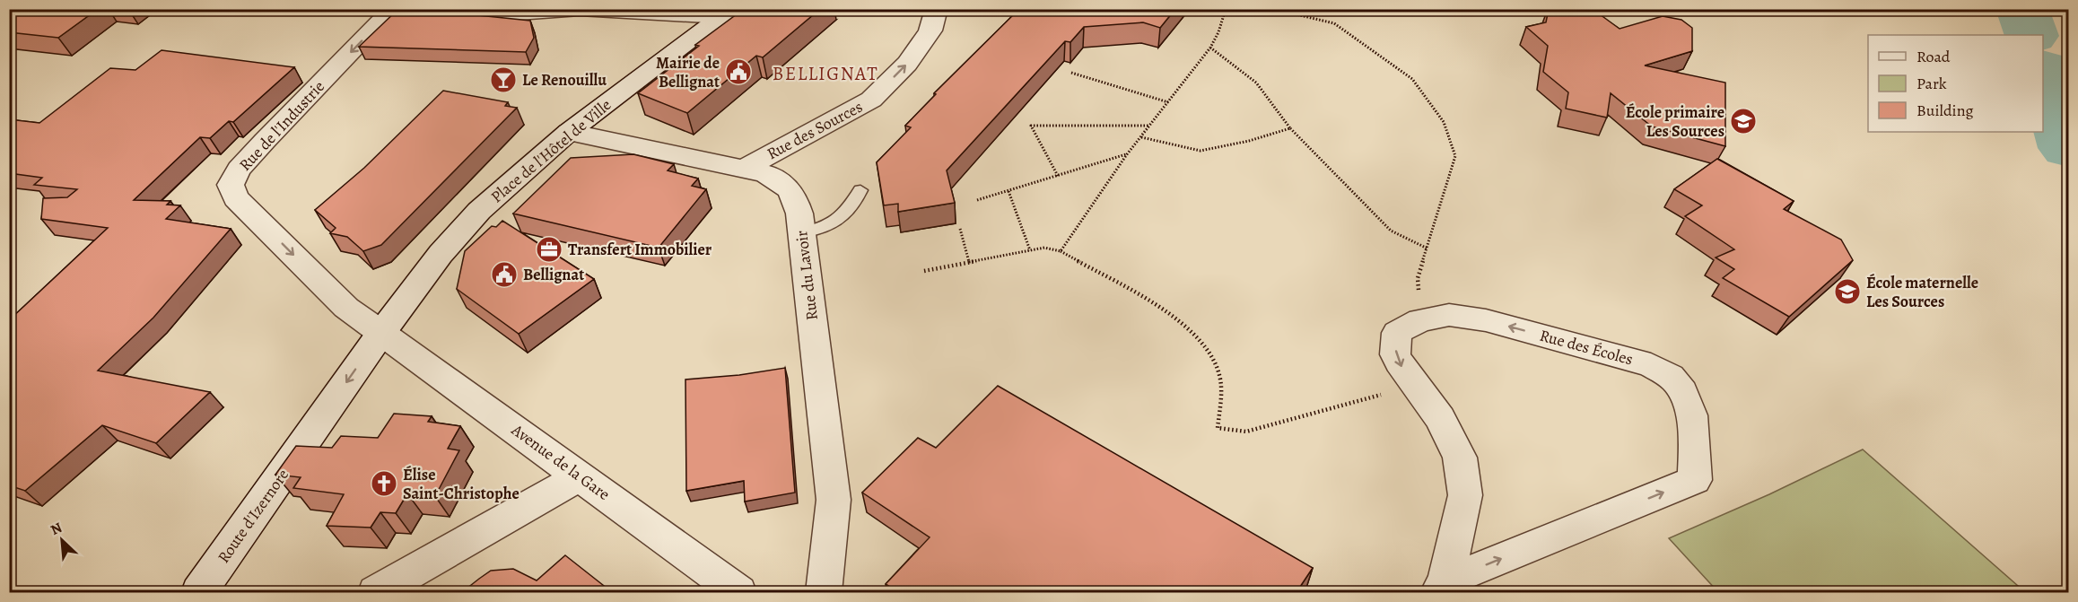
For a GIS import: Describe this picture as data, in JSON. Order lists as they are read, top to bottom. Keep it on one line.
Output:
{"streets":{"street":["Rue de l'Industrie","Rue des Sources","Place de l'Hôtel de Ville","Rue du Lavoir","Rue des Écoles","Avenue de la Gare","Route d'Izernore"]},"crossings":[["Rue de l'Industrie","Place de l'Hôtel de Ville"],["Rue de l'Industrie","Avenue de la Gare"],["Rue de l'Industrie","Route d'Izernore"],["Rue des Sources","Rue du Lavoir"],["Place de l'Hôtel de Ville","Rue du Lavoir"],["Place de l'Hôtel de Ville","Avenue de la Gare"],["Place de l'Hôtel de Ville","Route d'Izernore"],["Avenue de la Gare","Route d'Izernore"]],"one_way":["Rue des Sources"],"districts":["BELLIGNAT"],"places":{"public building":["Mairie de Bellignat","Bellignat"],"bar":["Le Renouillu"],"school or university":["École primaire Les Sources","École maternelle Les Sources"],"office":["Transfert Immobilier"],"church":["Élise Saint-Christophe"]},"legend":["Road","Park","Building"],"north":"top left"}
